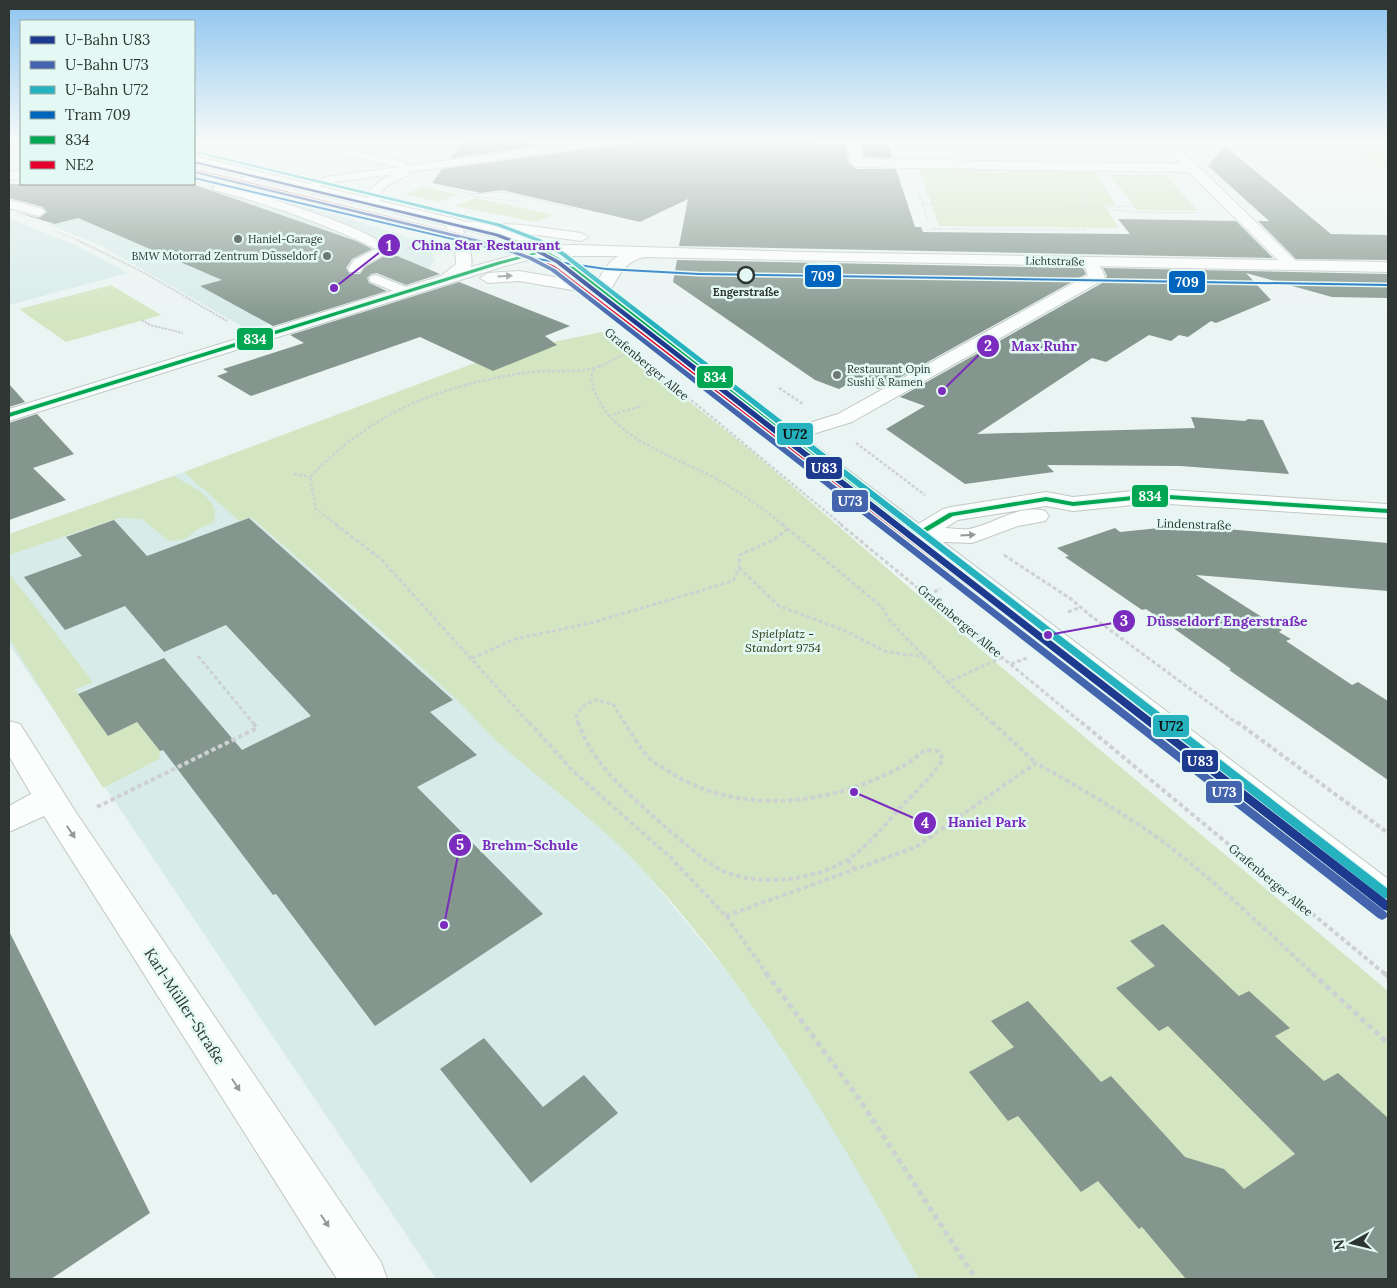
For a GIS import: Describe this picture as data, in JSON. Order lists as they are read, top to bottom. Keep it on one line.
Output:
{"streets":{"street":["Lichtstraße","Lindenstraße","Karl-Müller-Straße"],"path":["Grafenberger Allee"]},"one_way":["Karl-Müller-Straße"],"parks":["Spielplatz - Standort 9754"],"places":["Haniel-Garage","BMW Motorrad Zentrum Düsseldorf","Engerstraße","China Star Restaurant","Restaurant Opin Sushi & Ramen","Max Ruhr","Düsseldorf Engerstraße","Haniel Park","Brehm-Schule"],"lines":["metro line U83","metro line U73","metro line U72","tram line 709","transit line NE2","transit line 834"],"legend":["U-Bahn U83","U-Bahn U73","U-Bahn U72","Tram 709","834","NE2"],"north":"left"}
